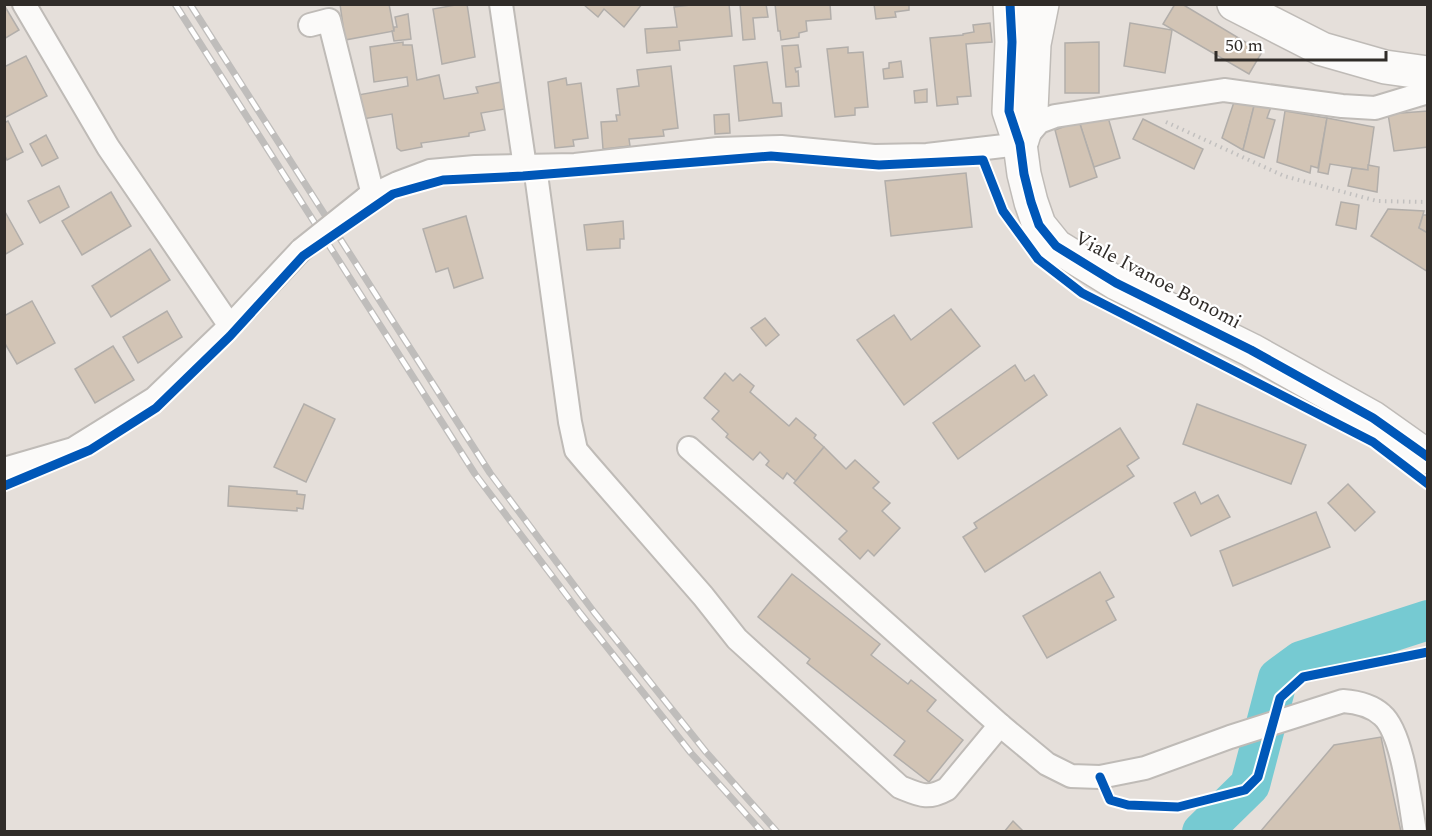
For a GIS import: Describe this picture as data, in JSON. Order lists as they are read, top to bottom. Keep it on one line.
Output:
{"streets":{"main road":["Viale Ivanoe Bonomi"]},"scale_bar":"50 m"}
